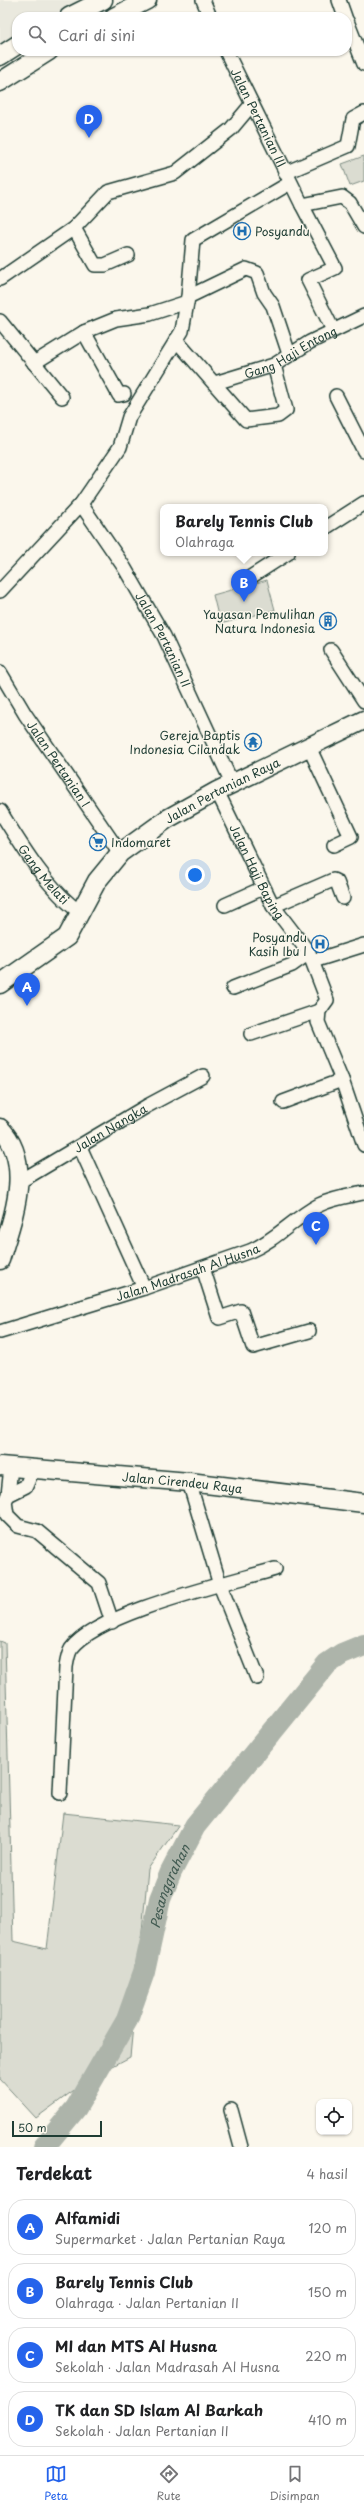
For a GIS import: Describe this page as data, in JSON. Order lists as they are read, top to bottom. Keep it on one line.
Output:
{"streets":{"main road":["Jalan Pertanian Raya","Jalan Cirendeu Raya"],"street":["Jalan Pertanian III","Gang Haji Entong","Jalan Pertanian II","Jalan Pertanian I","Jalan Haji Baping","Gang Melati","Jalan Nangka","Jalan Madrasah Al Husna"]},"crossings":[["Jalan Pertanian III","Gang Haji Entong"],["Jalan Pertanian II","Jalan Pertanian Raya"],["Jalan Pertanian II","Jalan Haji Baping"],["Jalan Pertanian I","Jalan Pertanian Raya"],["Jalan Pertanian Raya","Jalan Haji Baping"],["Jalan Pertanian Raya","Gang Melati"]],"water":["Pesanggrahan"],"places":{"hospital":["Posyandu","Posyandu Kasih Ibu I"],"building":["Yayasan Pemulihan Natura Indonesia"],"temple":["Gereja Baptis Indonesia Cilandak"],"supermarket":["Indomaret"]},"scale_bar":"50 m","page":{"search":"Cari di sini","pins":["D","B","A","C"],"popup":["Barely Tennis Club","Olahraga"],"scale":"50 m","heading":["Terdekat","4 hasil"],"list":[{"mark":"A","name":"Alfamidi","note":"Supermarket · Jalan Pertanian Raya","value":"120 m"},{"mark":"B","name":"Barely Tennis Club","note":"Olahraga · Jalan Pertanian II","value":"150 m"},{"mark":"C","name":"MI dan MTS Al Husna","note":"Sekolah · Jalan Madrasah Al Husna","value":"220 m"},{"mark":"D","name":"TK dan SD Islam Al Barkah","note":"Sekolah · Jalan Pertanian II","value":"410 m"}],"nav":["Peta","Rute","Disimpan"]}}
